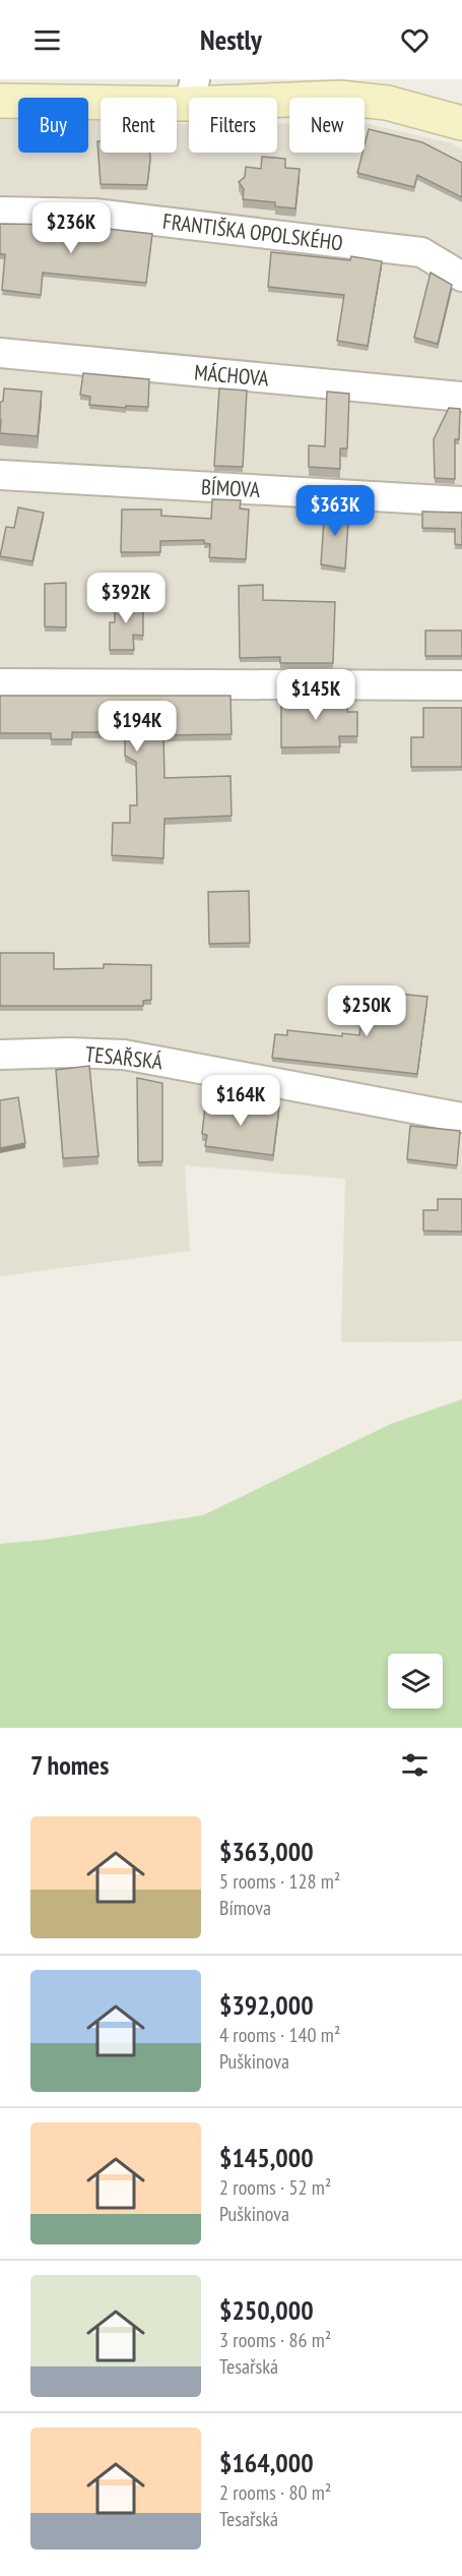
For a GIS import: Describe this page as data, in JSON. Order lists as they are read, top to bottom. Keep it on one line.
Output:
{"streets":{"street":["FRANTIŠKA OPOLSKÉHO","MÁCHOVA","BÍMOVA","TESAŘSKÁ"]},"page":{"header":"Nestly","chip":["Buy","Rent","Filters","New"],"price":["$236K","$363K","$392K","$145K","$194K","$250K","$164K"],"heading":"7 homes","list":[{"name":"$363,000","note":"5 rooms · 128 m² · Bímova"},{"name":"$392,000","note":"4 rooms · 140 m² · Puškinova"},{"name":"$145,000","note":"2 rooms · 52 m² · Puškinova"},{"name":"$250,000","note":"3 rooms · 86 m² · Tesařská"},{"name":"$164,000","note":"2 rooms · 80 m² · Tesařská"}]}}
